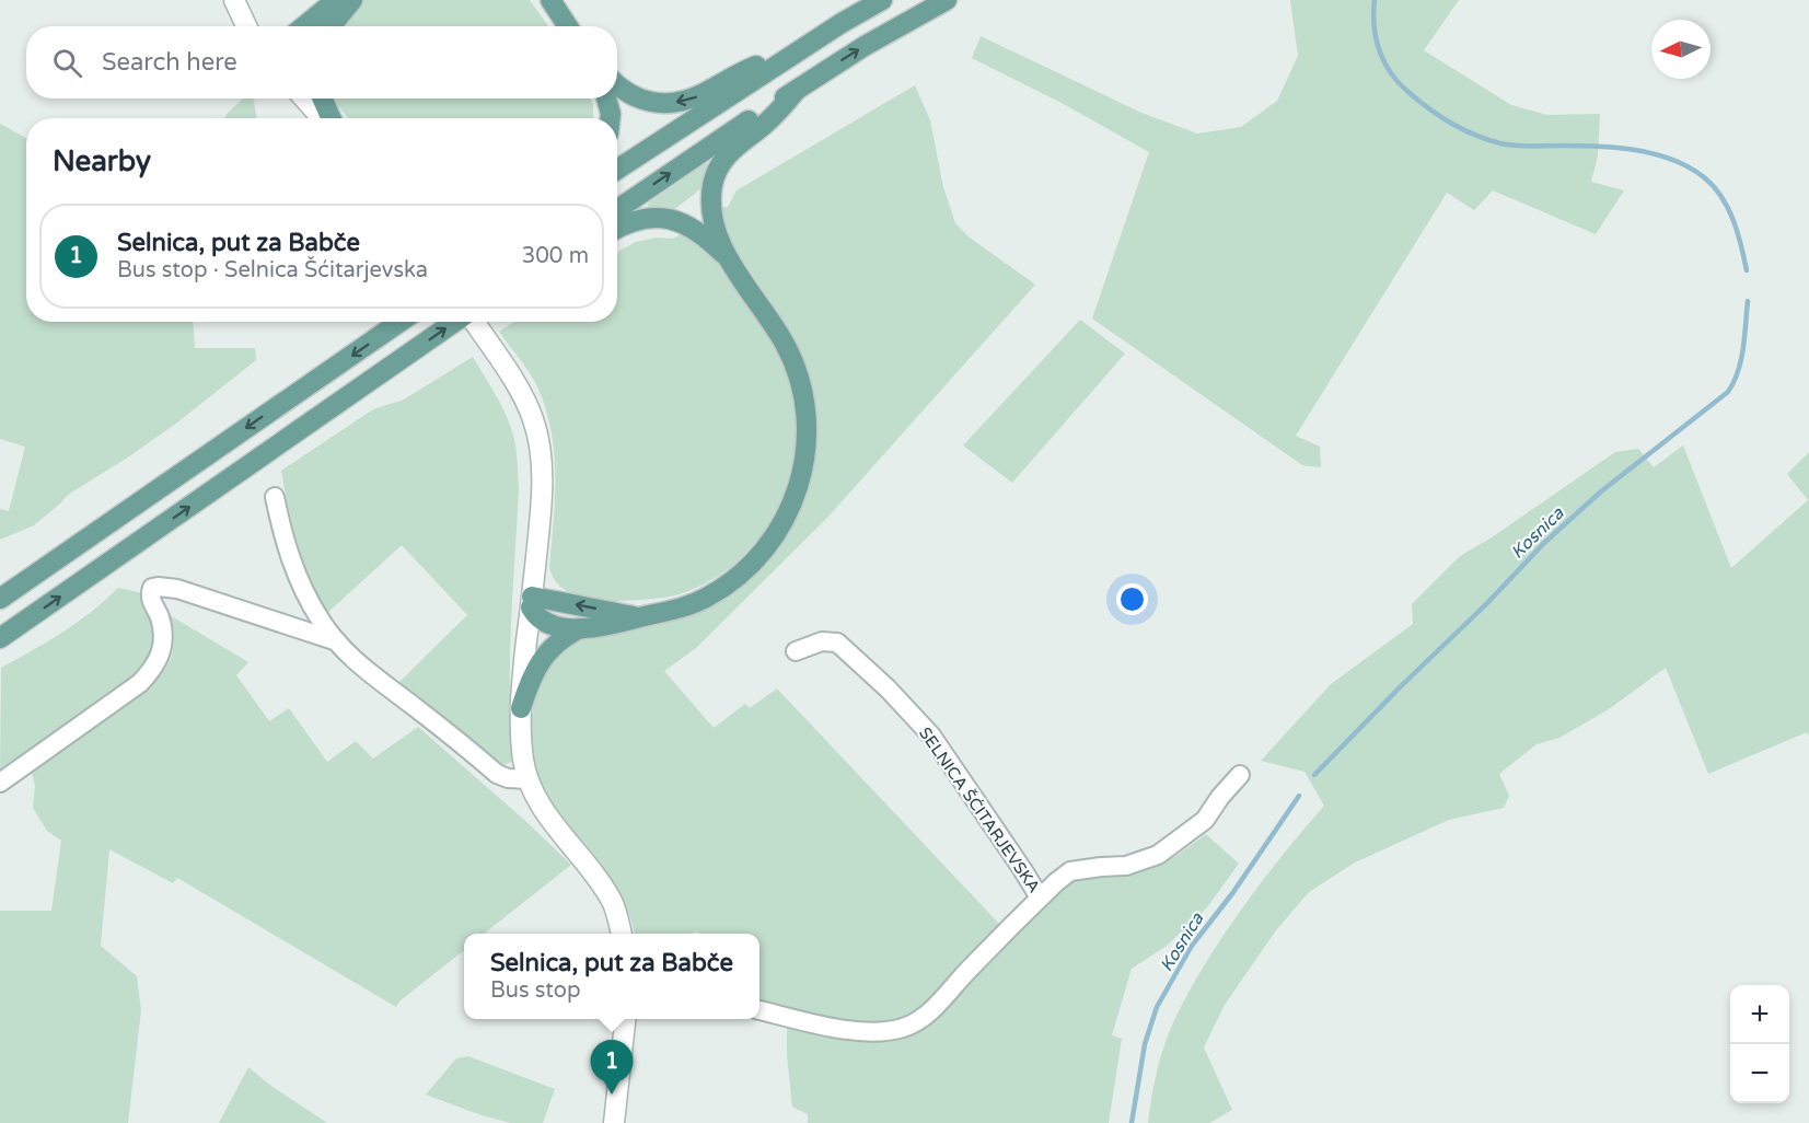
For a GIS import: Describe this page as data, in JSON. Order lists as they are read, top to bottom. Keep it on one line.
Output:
{"streets":{"street":["SELNICA ŠĆITARJEVSKA"]},"water":["Kosnica"],"north":"left","page":{"search":"Search here","heading":"Nearby","list":[{"mark":"1","name":"Selnica, put za Babče","note":"Bus stop · Selnica Šćitarjevska","value":"300 m"}],"popup":["Selnica, put za Babče","Bus stop"],"map_buttons":["+","−"],"pins":"1"}}
